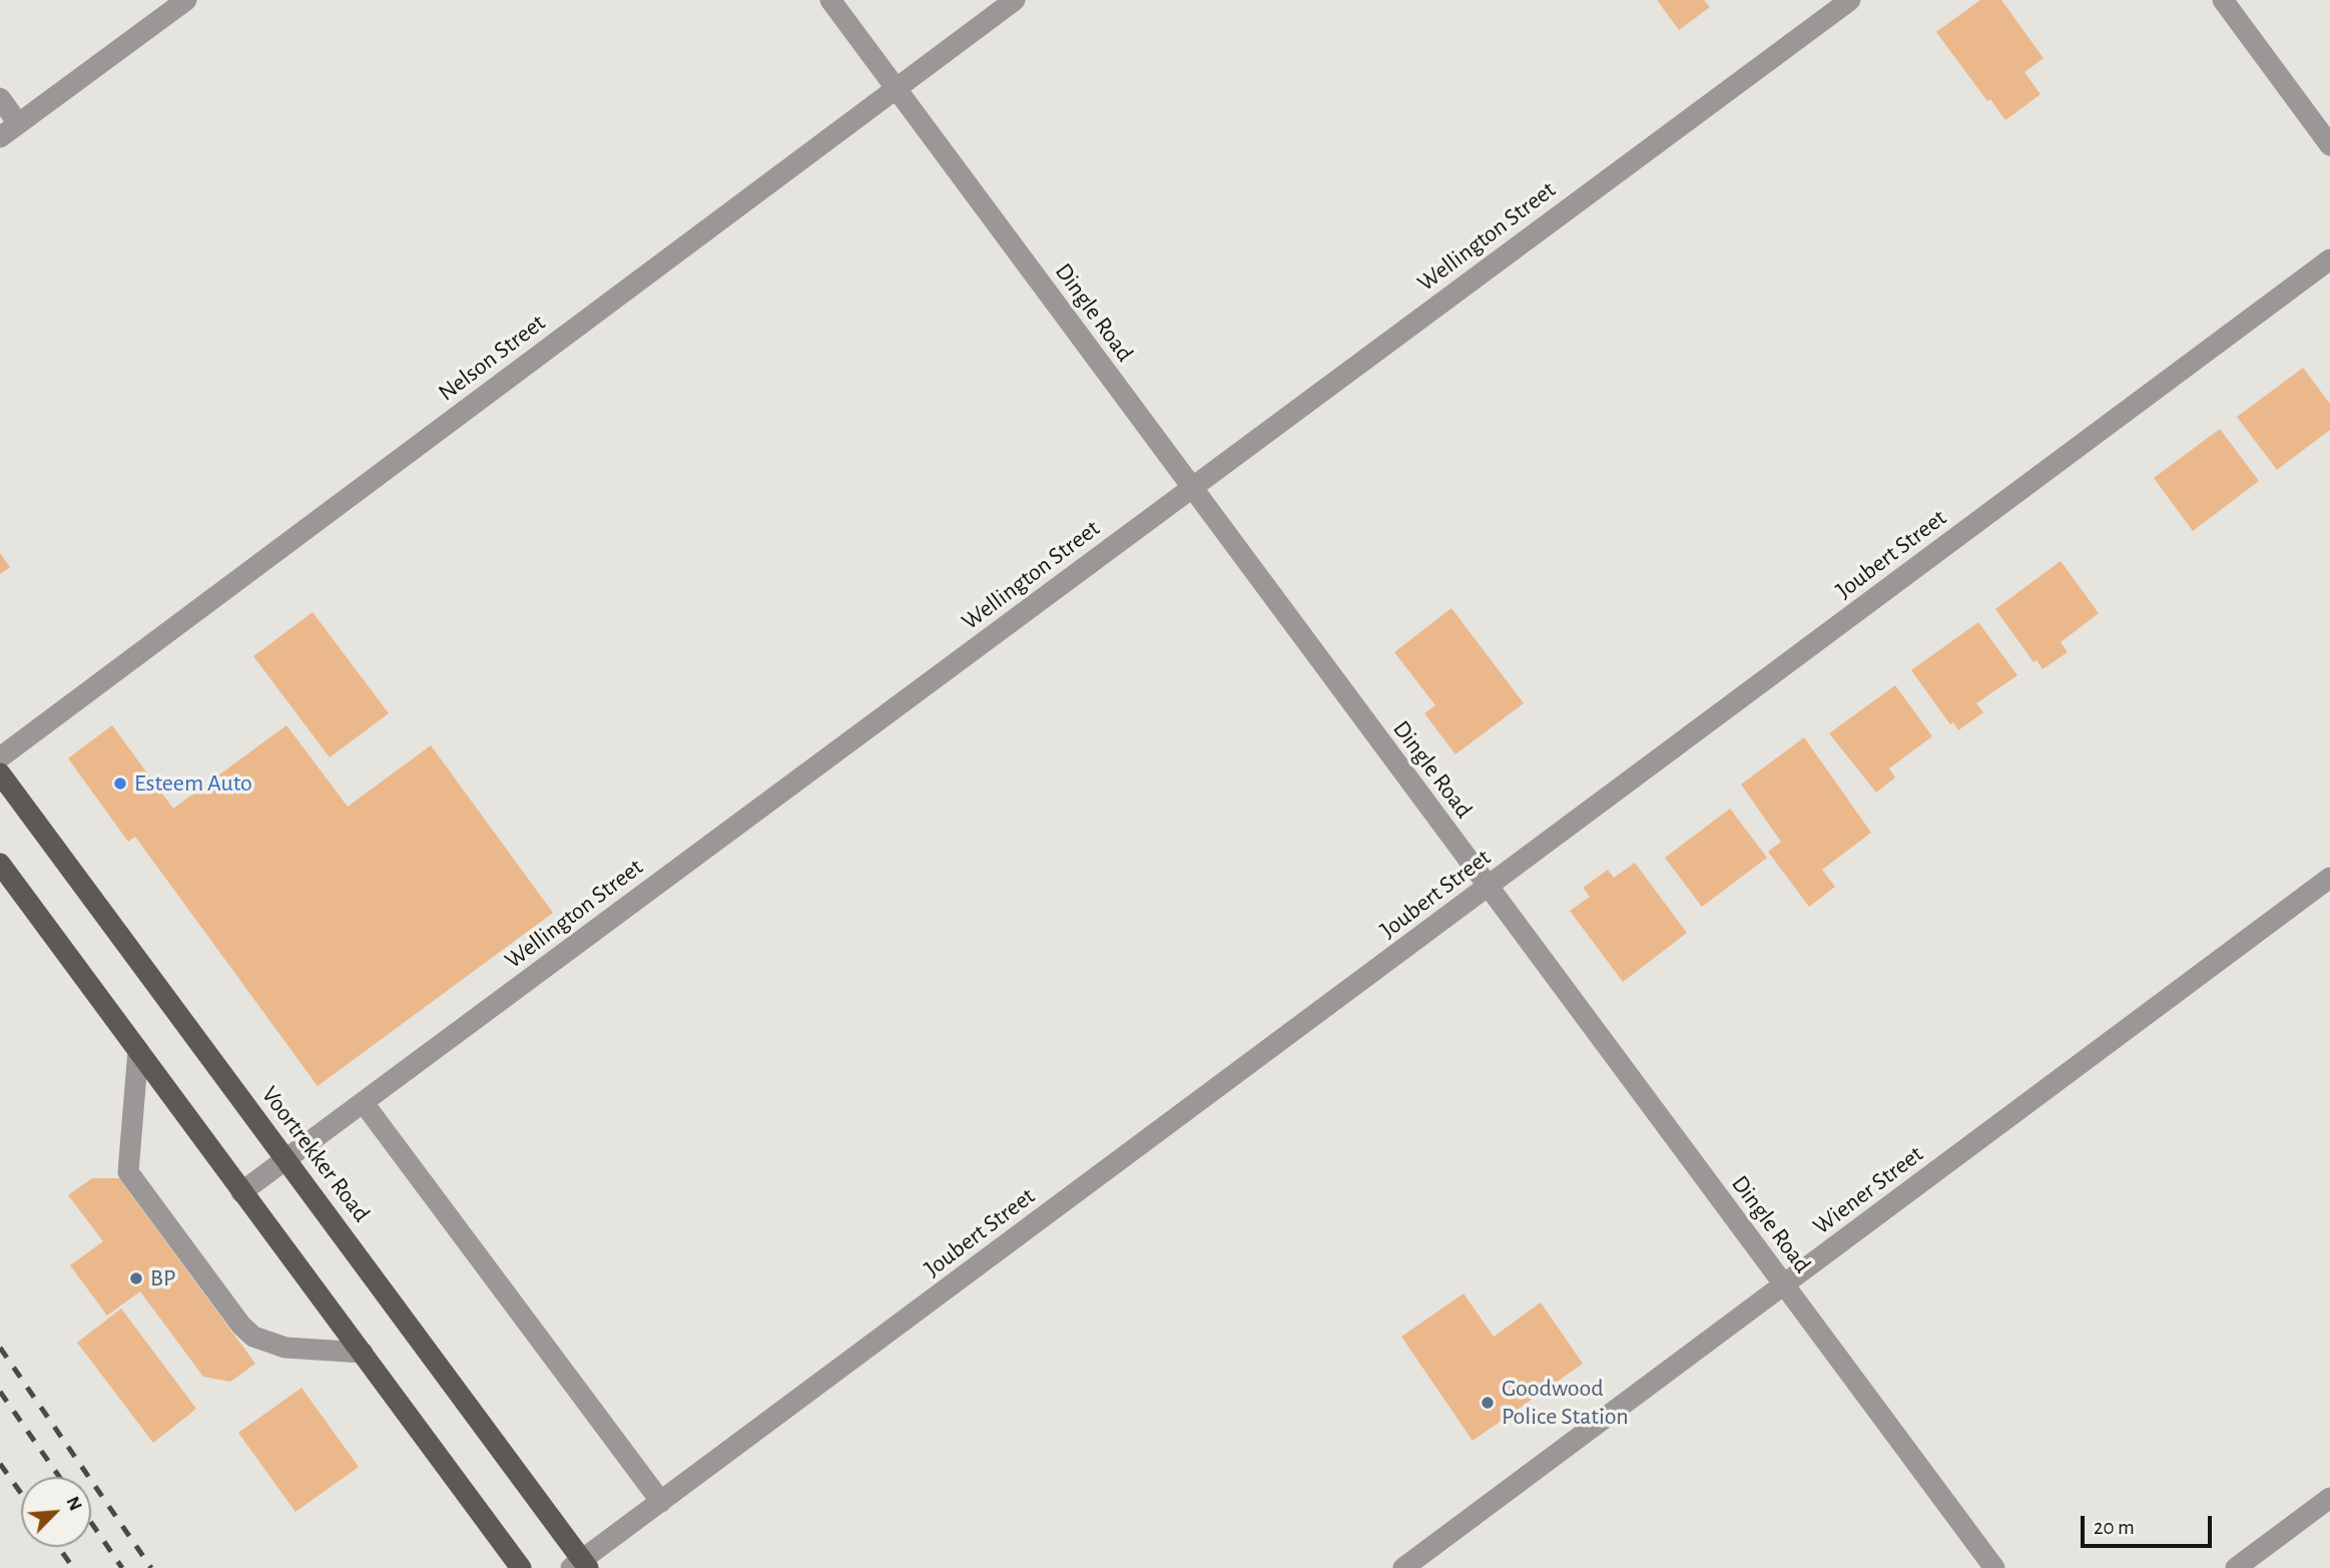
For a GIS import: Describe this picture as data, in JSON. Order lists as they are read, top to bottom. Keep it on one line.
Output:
{"streets":{"main road":["Voortrekker Road"],"street":["Wellington Street","Dingle Road","Nelson Street","Joubert Street","Wiener Street"]},"crossings":[["Wellington Street","Dingle Road"],["Wellington Street","Voortrekker Road"],["Dingle Road","Nelson Street"],["Dingle Road","Joubert Street"],["Dingle Road","Wiener Street"],["Joubert Street","Voortrekker Road"]],"places":["Esteem Auto","BP","Goodwood Police Station"],"scale_bar":"20 m","north":"top right"}
